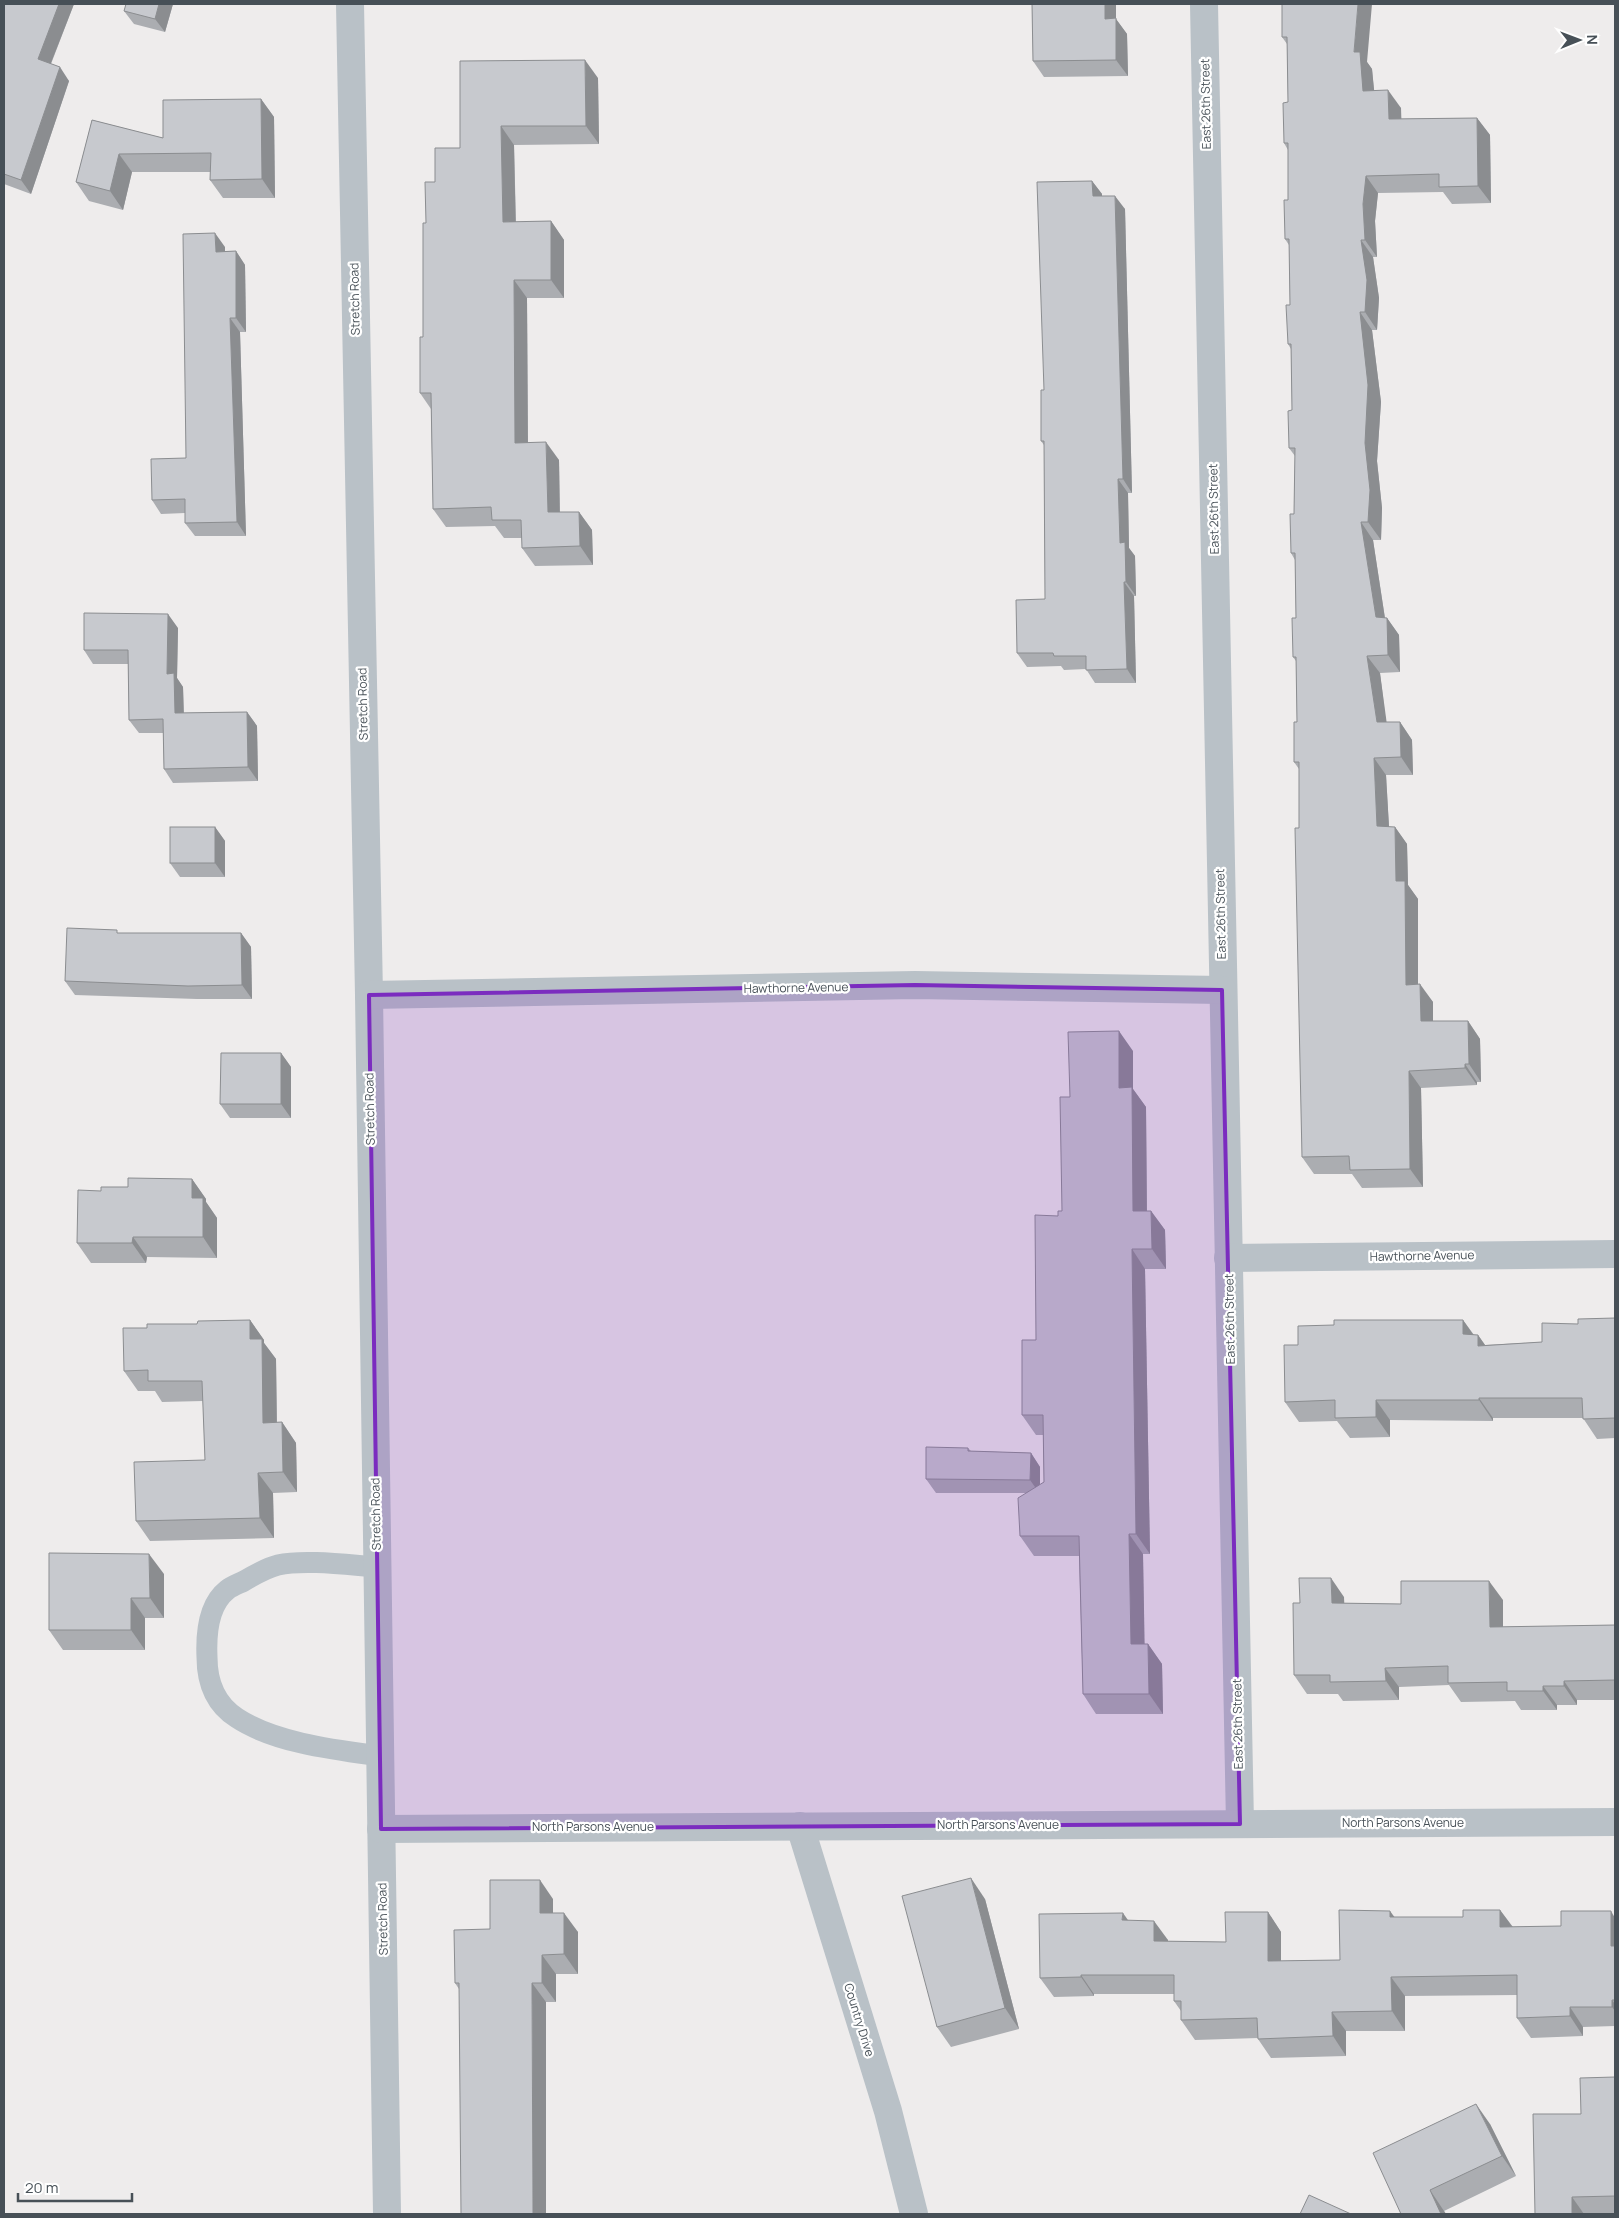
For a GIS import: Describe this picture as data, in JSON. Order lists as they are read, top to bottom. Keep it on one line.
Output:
{"streets":{"street":["East 26th Street","Stretch Road","Hawthorne Avenue","North Parsons Avenue","Country Drive"]},"crossings":[["East 26th Street","Hawthorne Avenue"],["East 26th Street","North Parsons Avenue"],["Stretch Road","Hawthorne Avenue"],["Stretch Road","North Parsons Avenue"],["North Parsons Avenue","Country Drive"]],"scale_bar":"20 m","north":"right"}
